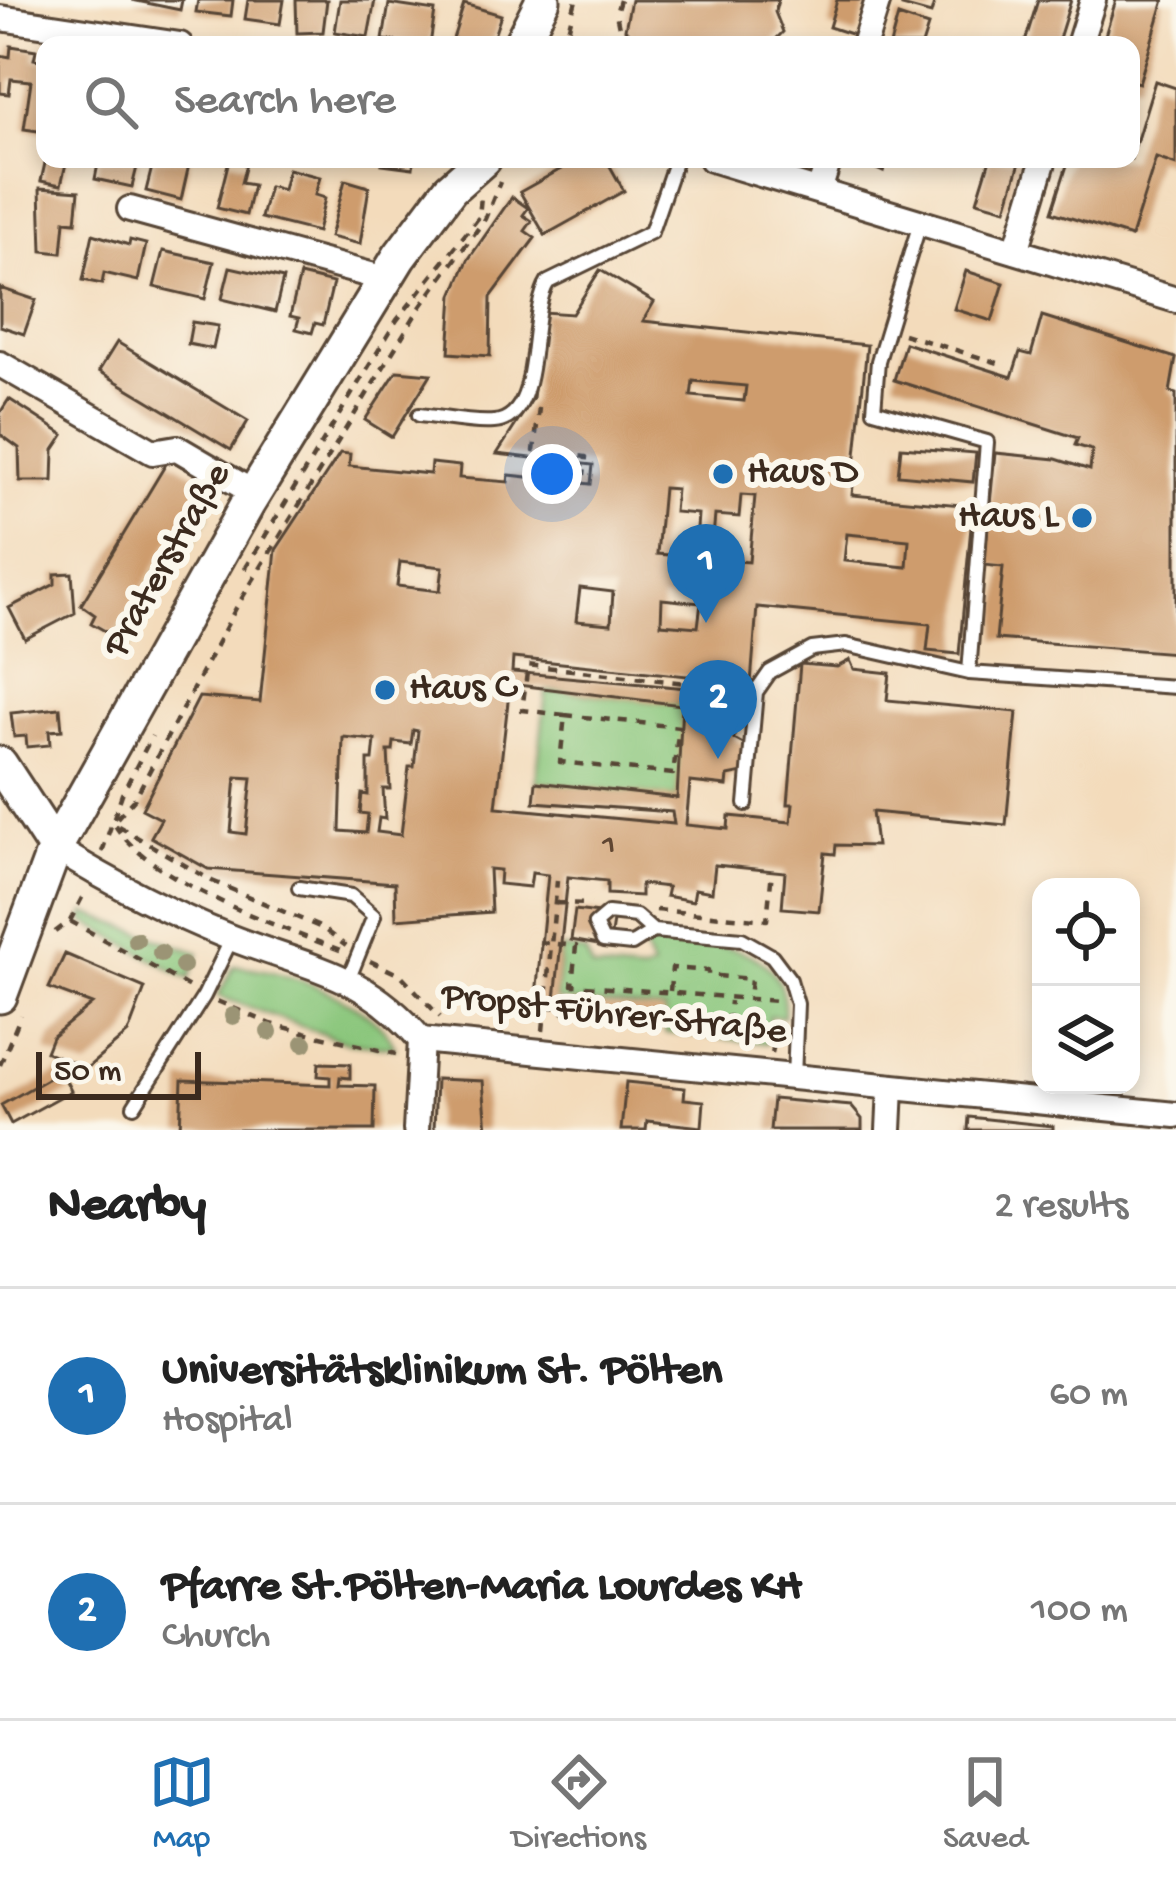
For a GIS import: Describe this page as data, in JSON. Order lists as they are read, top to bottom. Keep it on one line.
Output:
{"streets":{"main road":["Praterstraße","Propst Führer-Straße"]},"crossings":[["Praterstraße","Propst Führer-Straße"]],"places":["Haus D","Haus L","Haus C"],"house_numbers":["1"],"scale_bar":"50 m","page":{"search":"Search here","pins":["1","2"],"scale":"50 m","heading":["Nearby","2 results"],"list":[{"mark":"1","name":"Universitätsklinikum St. Pölten","note":"Hospital","value":"60 m"},{"mark":"2","name":"Pfarre St.Pölten-Maria Lourdes KH","note":"Church","value":"100 m"}],"nav":["Map","Directions","Saved"]}}
